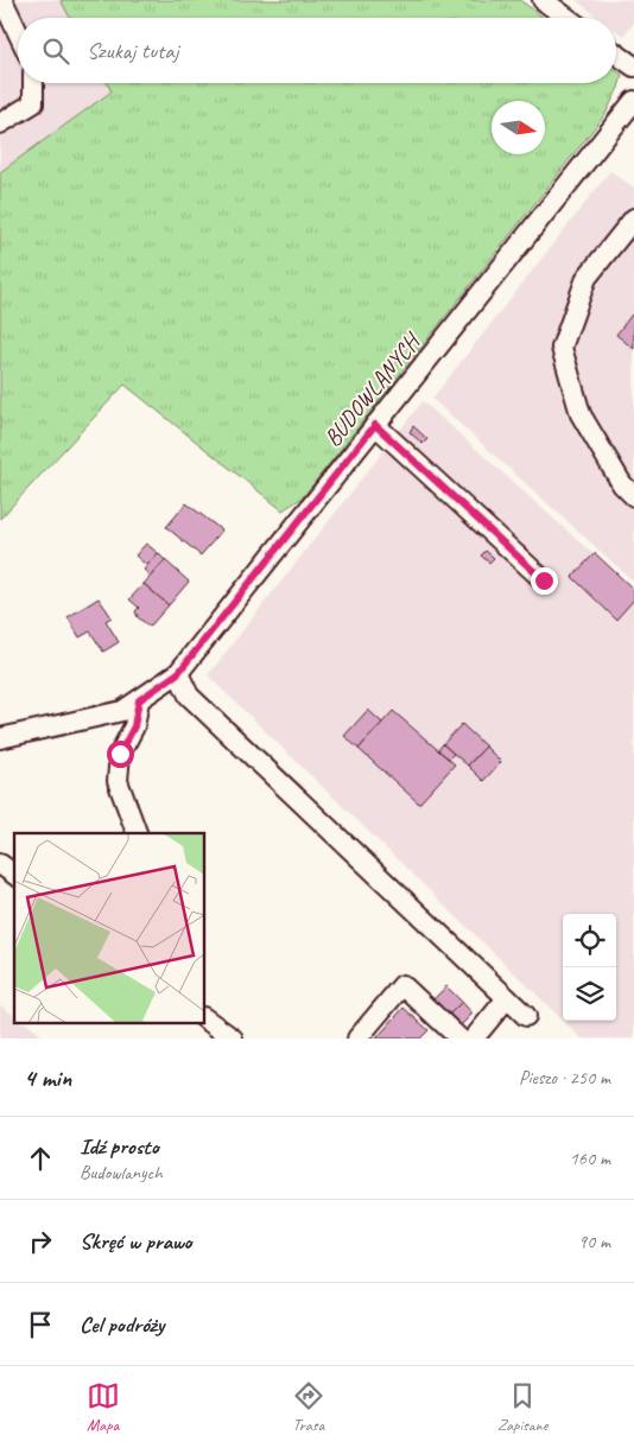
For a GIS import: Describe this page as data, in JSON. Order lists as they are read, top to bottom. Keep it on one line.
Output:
{"streets":{"street":["BUDOWLANYCH"]},"north":"right","page":{"search":"Szukaj tutaj","heading":["4 min","Pieszo · 250 m"],"list":[["Idź prosto","Budowlanych","160 m"],["Skręć w prawo","90 m"],"Cel podróży"],"nav":["Mapa","Trasa","Zapisane"]}}
